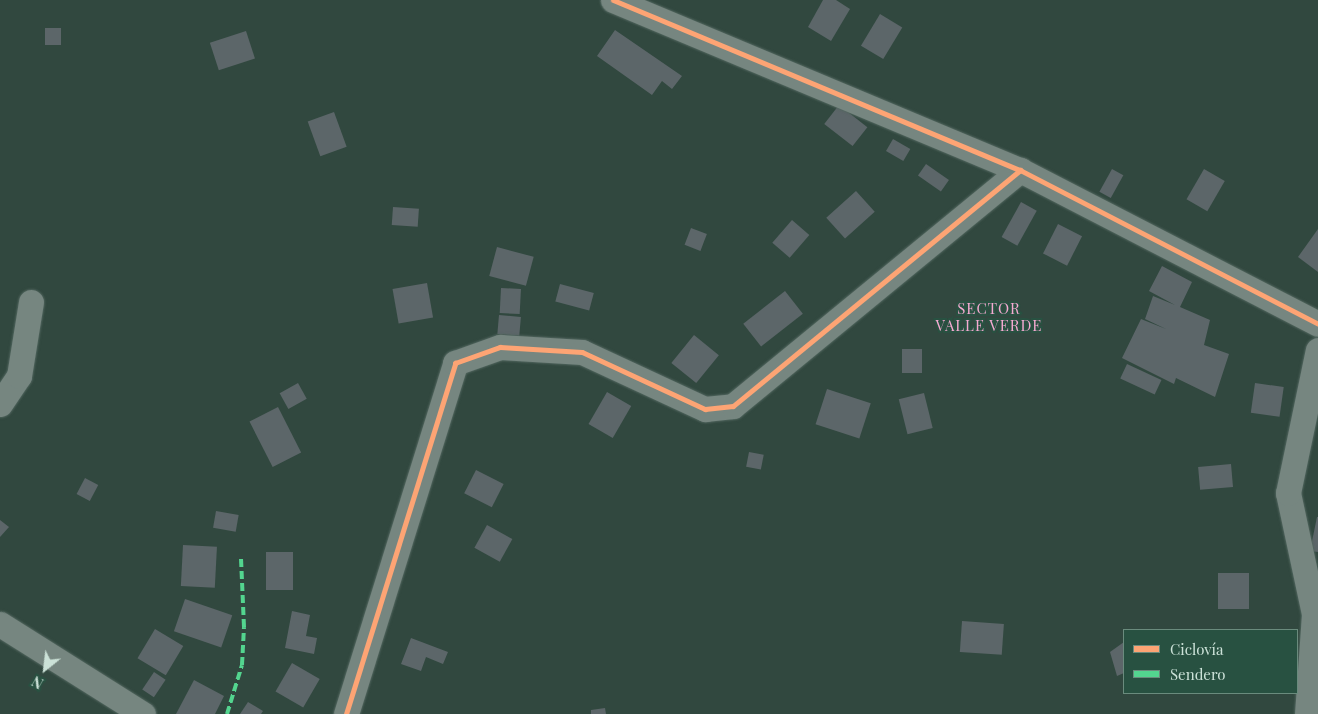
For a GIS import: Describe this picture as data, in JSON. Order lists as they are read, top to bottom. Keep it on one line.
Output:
{"districts":["SECTOR VALLE VERDE"],"legend":["Ciclovía","Sendero"],"north":"bottom left"}
